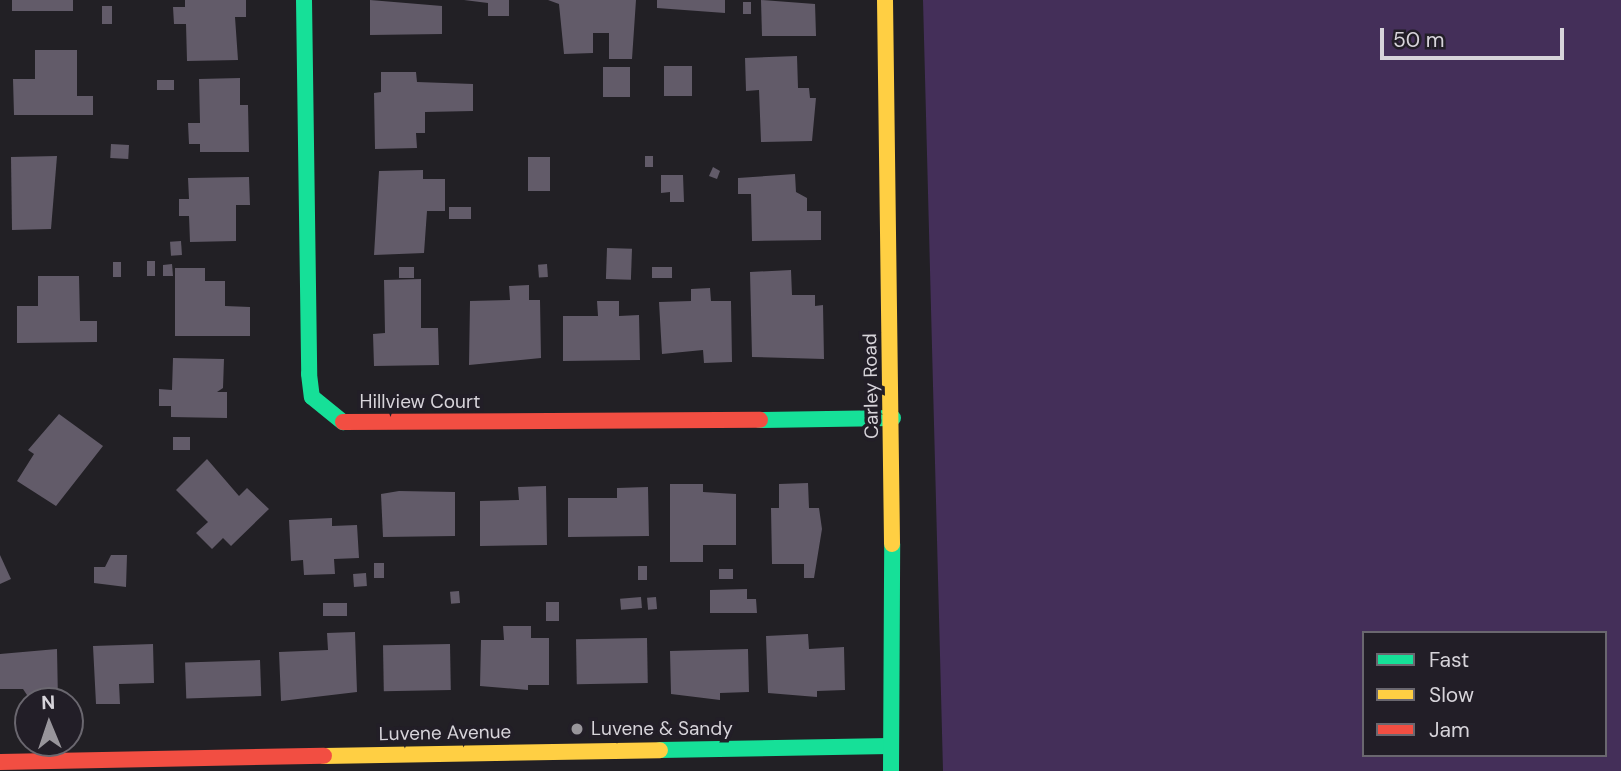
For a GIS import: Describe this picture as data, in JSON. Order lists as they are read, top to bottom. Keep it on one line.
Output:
{"streets":{"street":["Carley Road","Hillview Court","Luvene Avenue"]},"crossings":[["Carley Road","Hillview Court"],["Carley Road","Luvene Avenue"]],"places":["Luvene & Sandy"],"legend":["Fast","Slow","Jam"],"scale_bar":"50 m","north":"top"}
